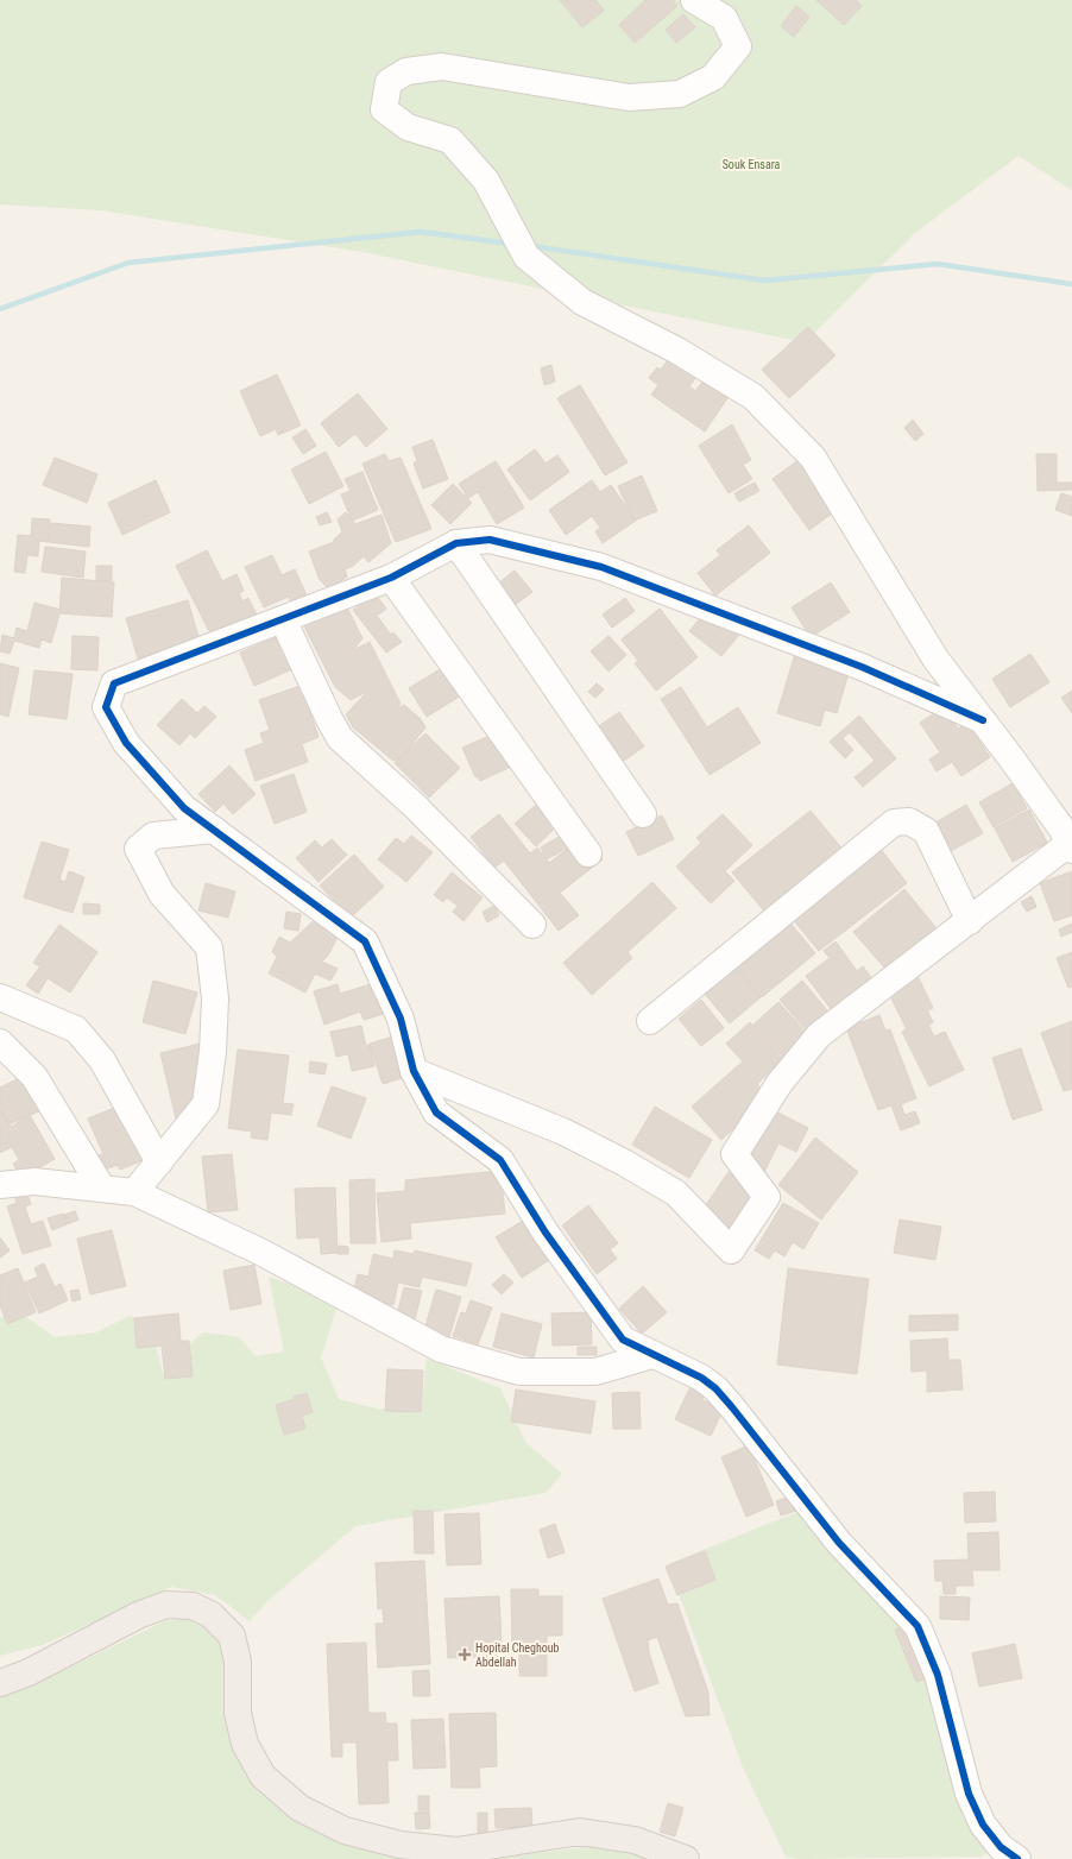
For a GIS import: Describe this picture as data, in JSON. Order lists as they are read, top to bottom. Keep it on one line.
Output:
{"parks":["Souk Ensara"],"places":{"health":["Hopital Cheghoub Abdellah"]}}
